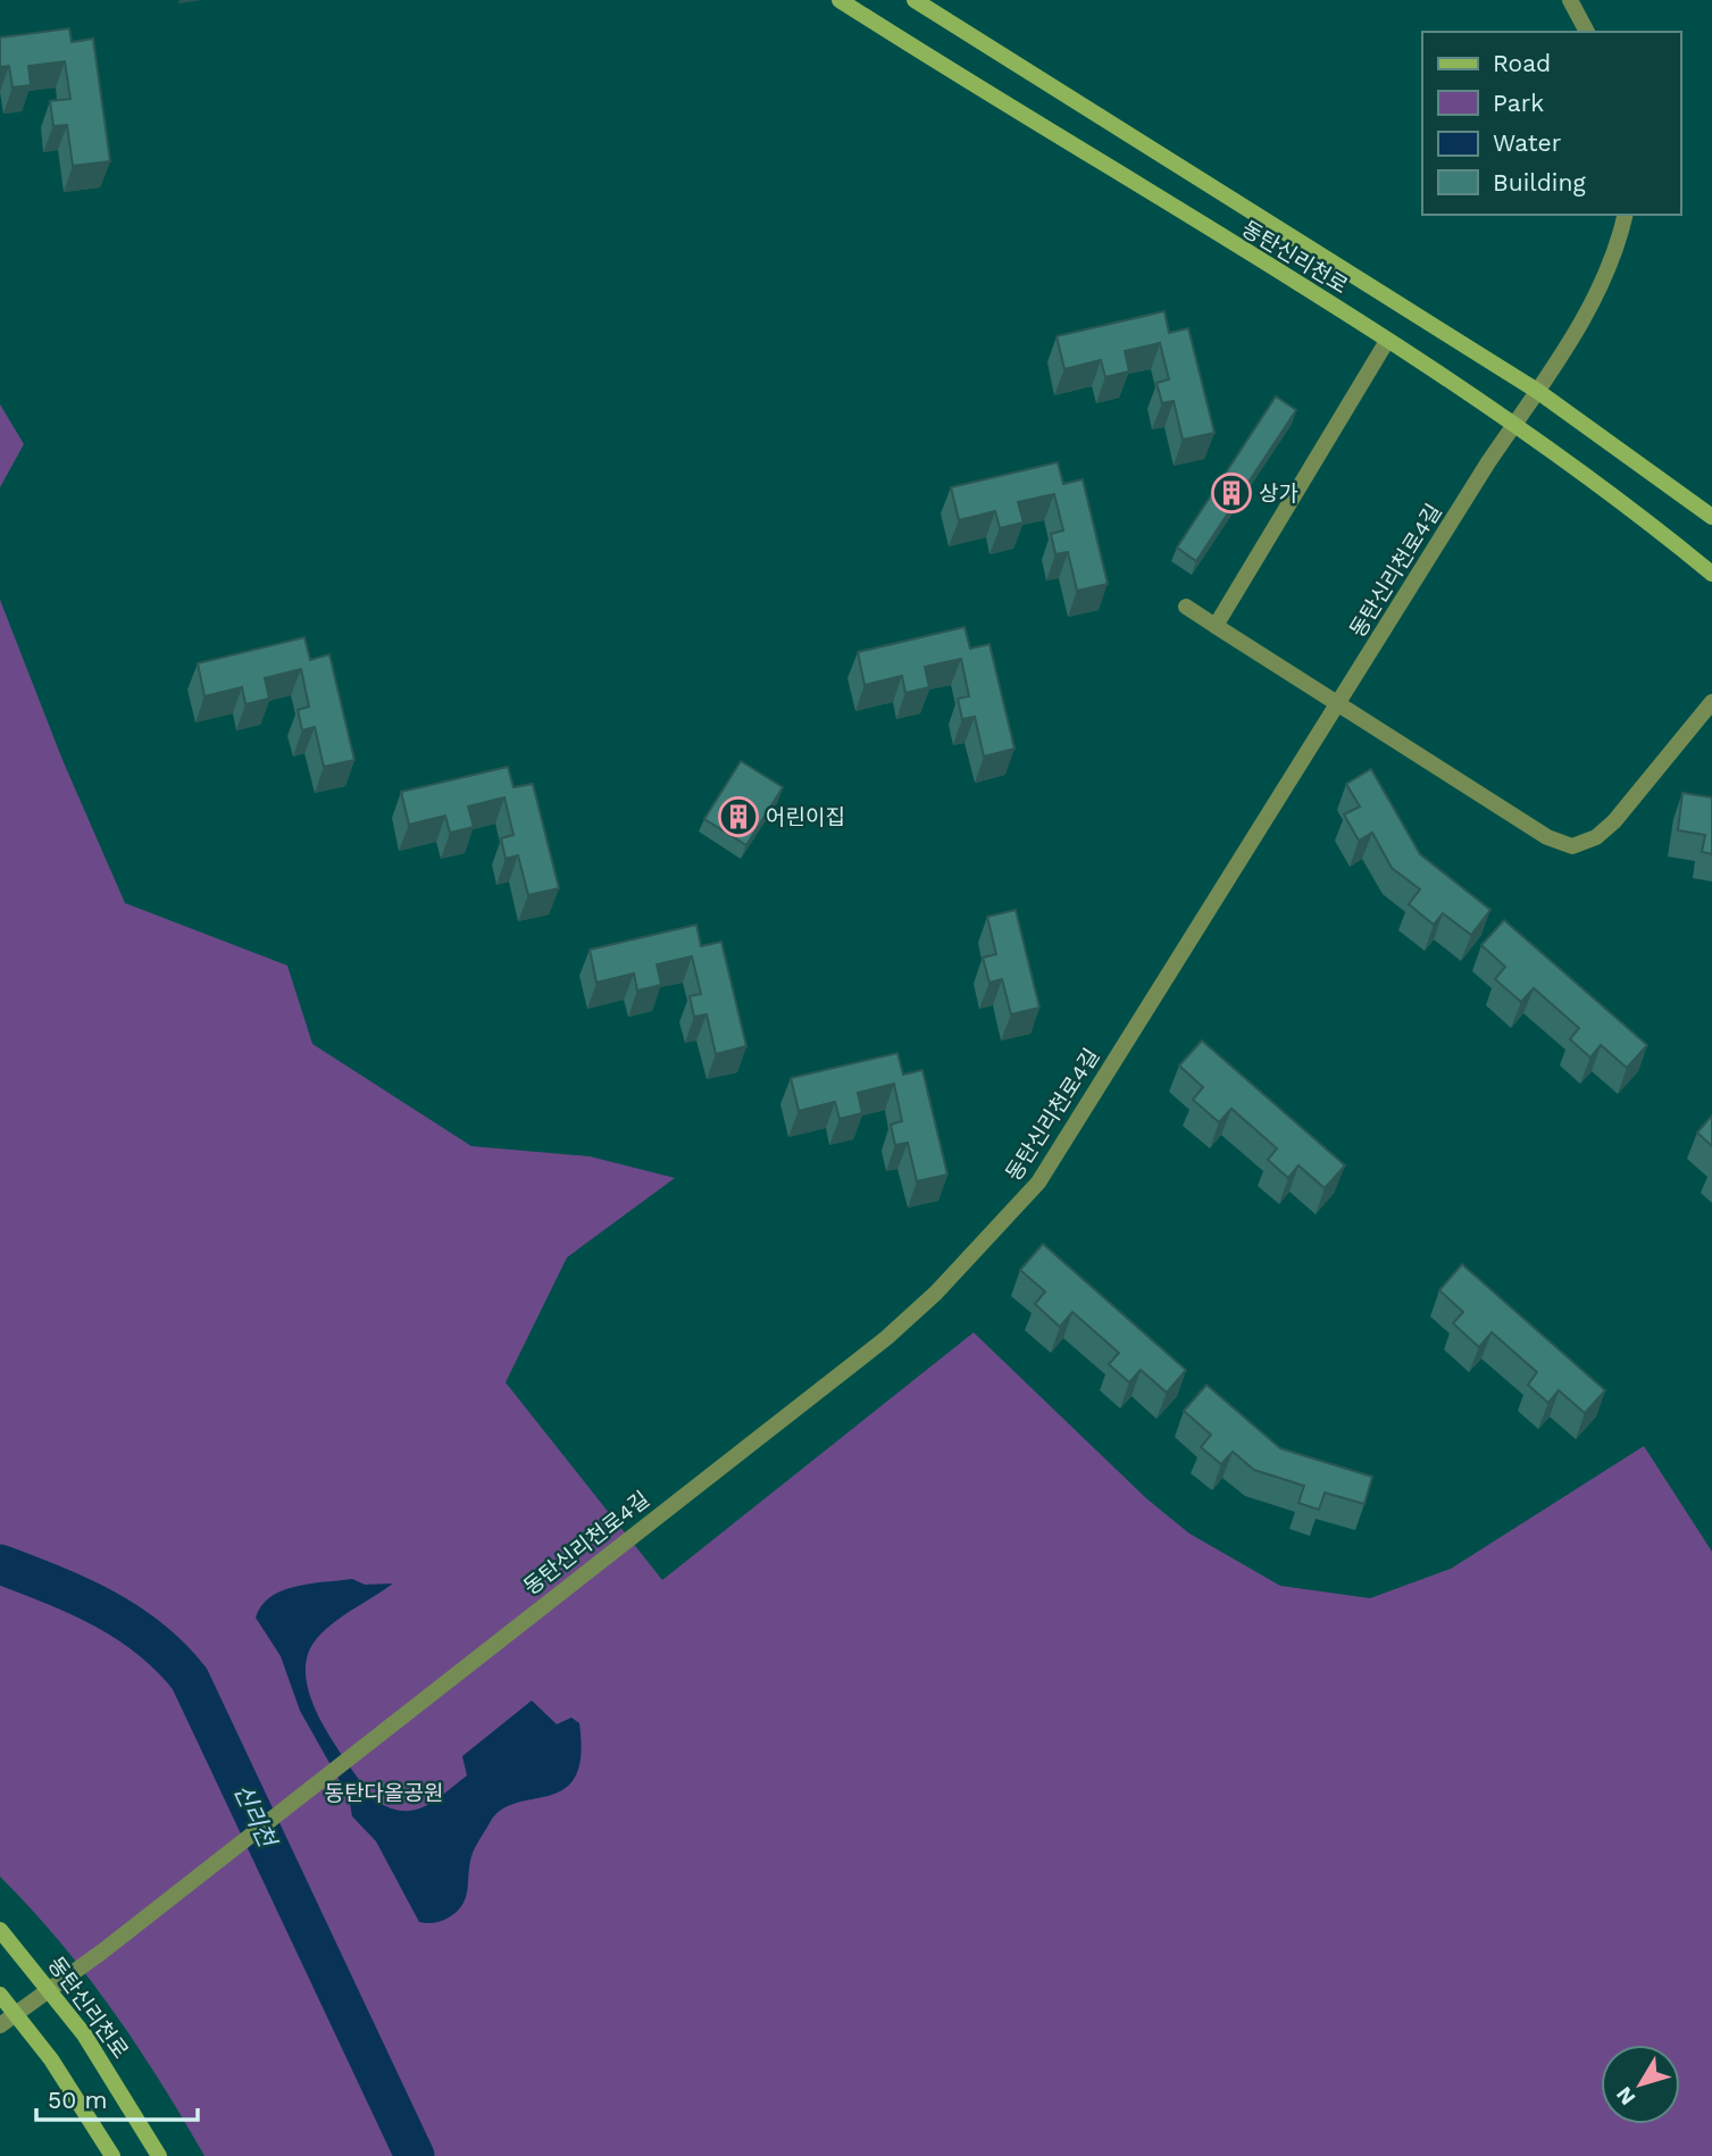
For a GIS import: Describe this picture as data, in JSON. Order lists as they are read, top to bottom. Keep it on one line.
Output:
{"streets":{"main road":["동탄신리천로"],"street":["동탄신리천로4길"]},"crossings":[["동탄신리천로","동탄신리천로4길"]],"water":["신리천"],"parks":["동탄다올공원"],"places":{"building":["상가","어린이집"]},"legend":["Road","Park","Water","Building"],"scale_bar":"50 m","north":"bottom left"}
